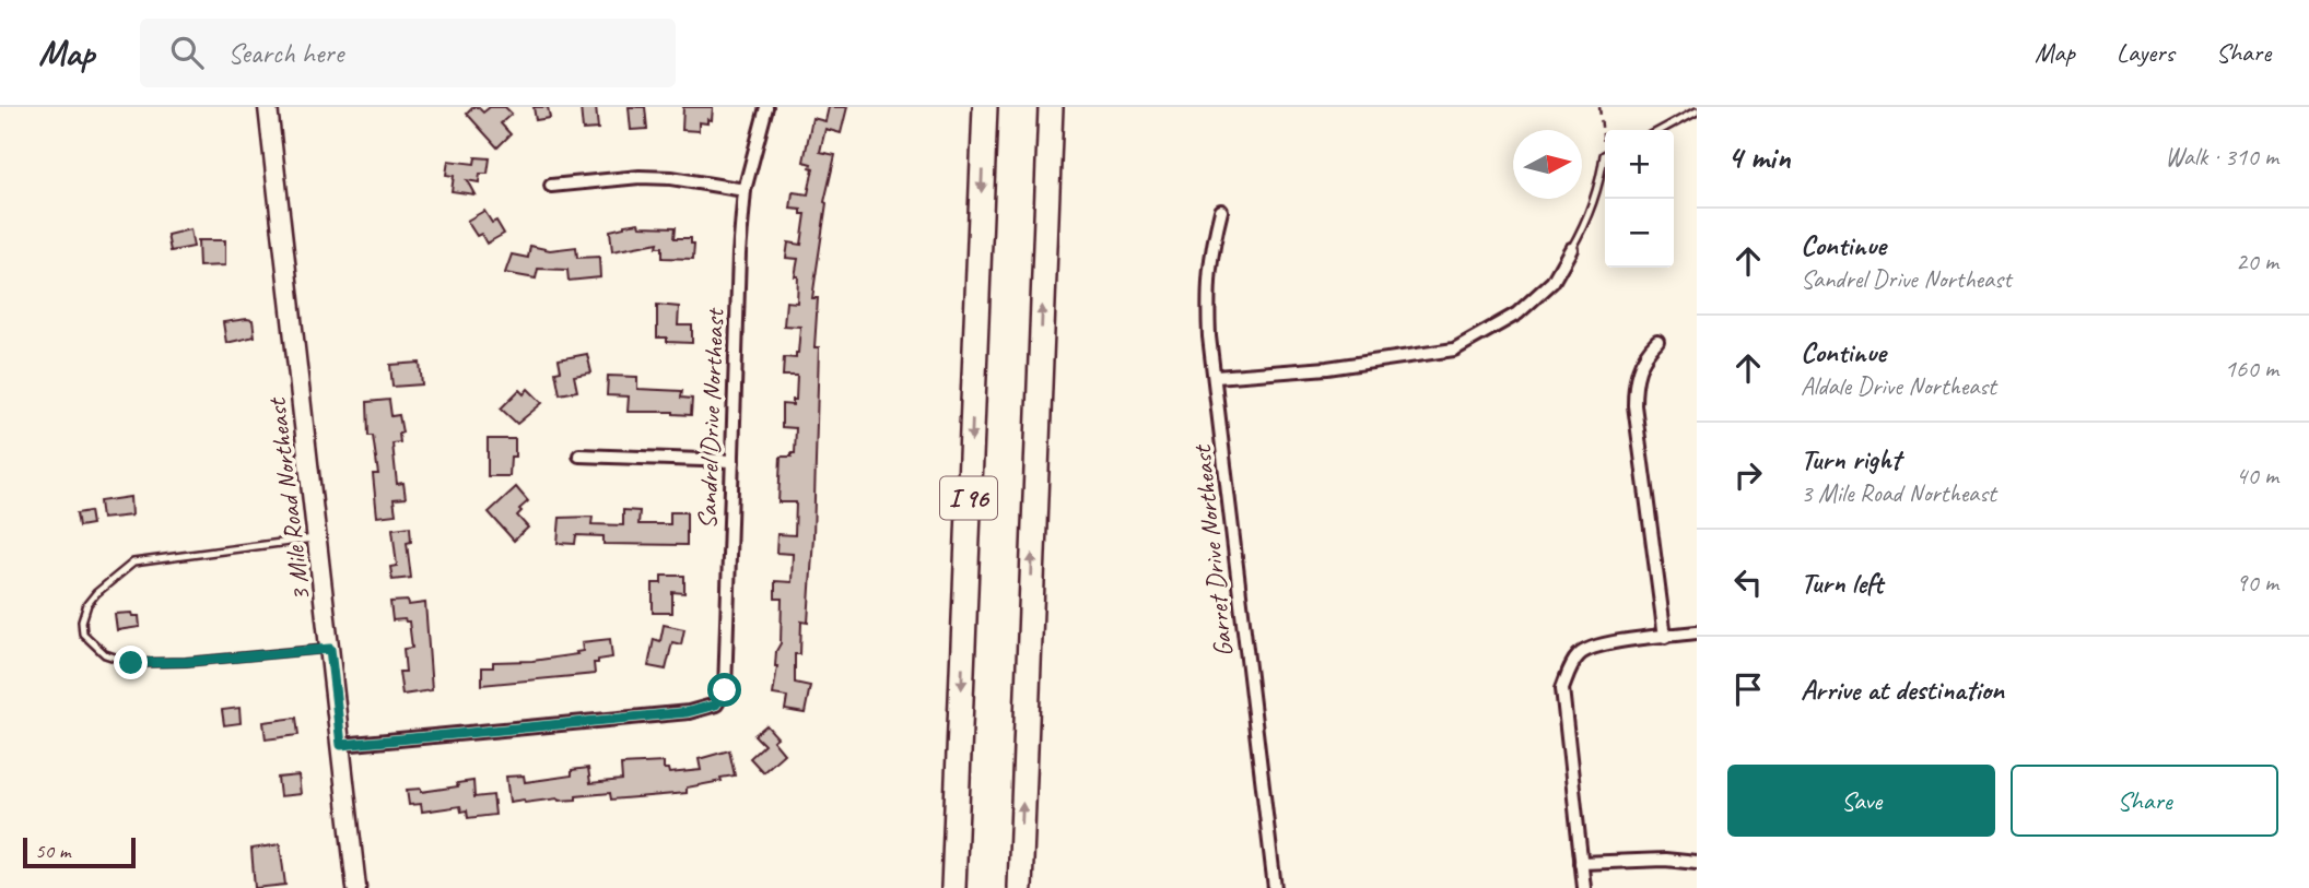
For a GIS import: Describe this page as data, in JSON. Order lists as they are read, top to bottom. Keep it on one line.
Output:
{"streets":{"highway":["I 96"],"main road":["3 Mile Road Northeast"],"street":["Sandrel Drive Northeast","Garret Drive Northeast"]},"crossings":[["Sandrel Drive Northeast","3 Mile Road Northeast"]],"scale_bar":"50 m","north":"right","page":{"header":"Map","search":"Search here","nav":["Map","Layers","Share"],"heading":["4 min","Walk · 310 m"],"map_buttons":["+","−"],"list":[["Continue","Sandrel Drive Northeast","20 m"],["Continue","Aldale Drive Northeast","160 m"],["Turn right","3 Mile Road Northeast","40 m"],["Turn left","90 m"],"Arrive at destination"],"buttons":["Save","Share"],"scale":"50 m"}}
